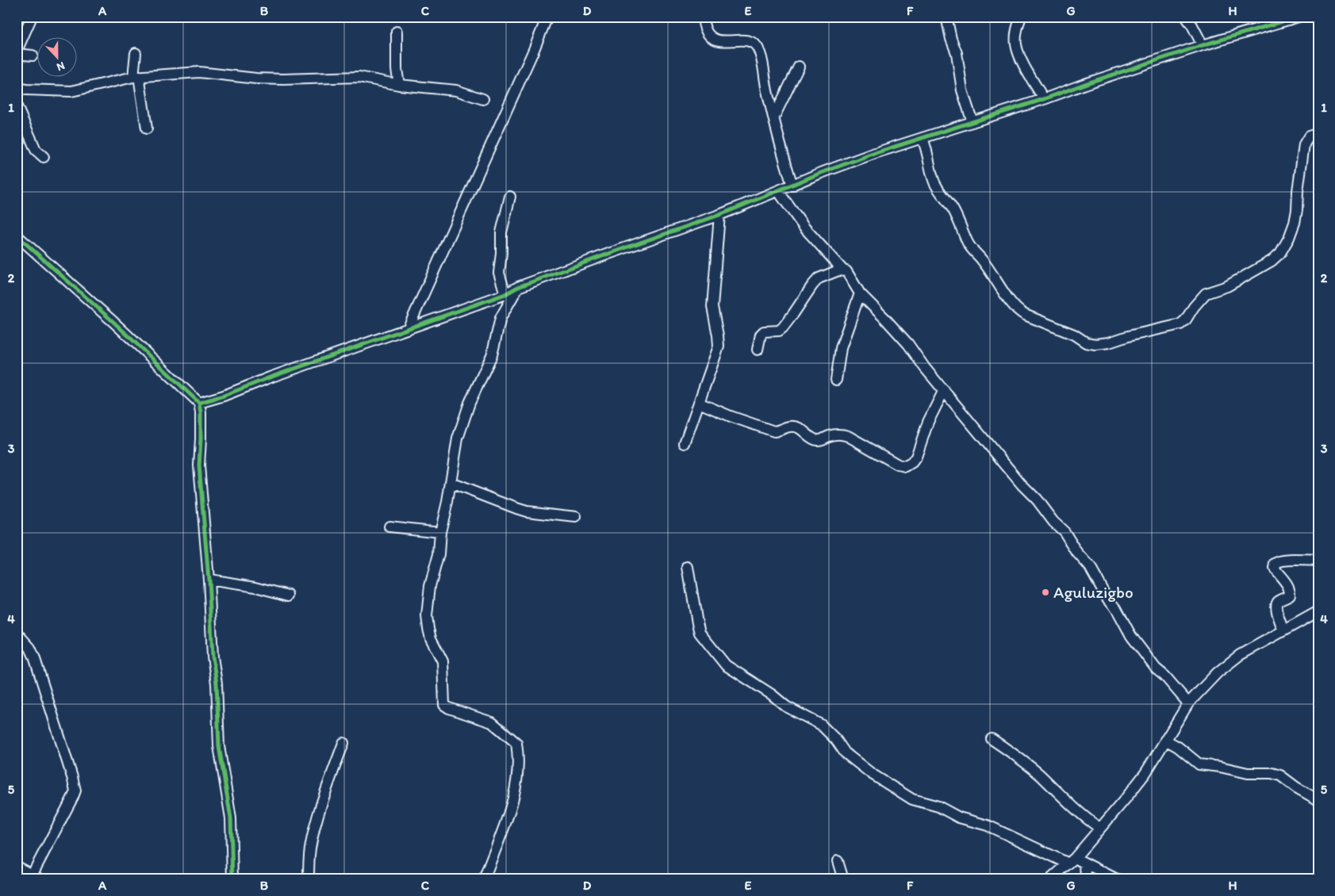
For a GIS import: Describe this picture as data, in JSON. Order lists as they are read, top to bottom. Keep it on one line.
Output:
{"places":["Aguluzigbo"],"north":"bottom","grid":{"columns":["A","B","C","D","E","F","G","H"],"rows":["1","2","3","4","5"]}}
